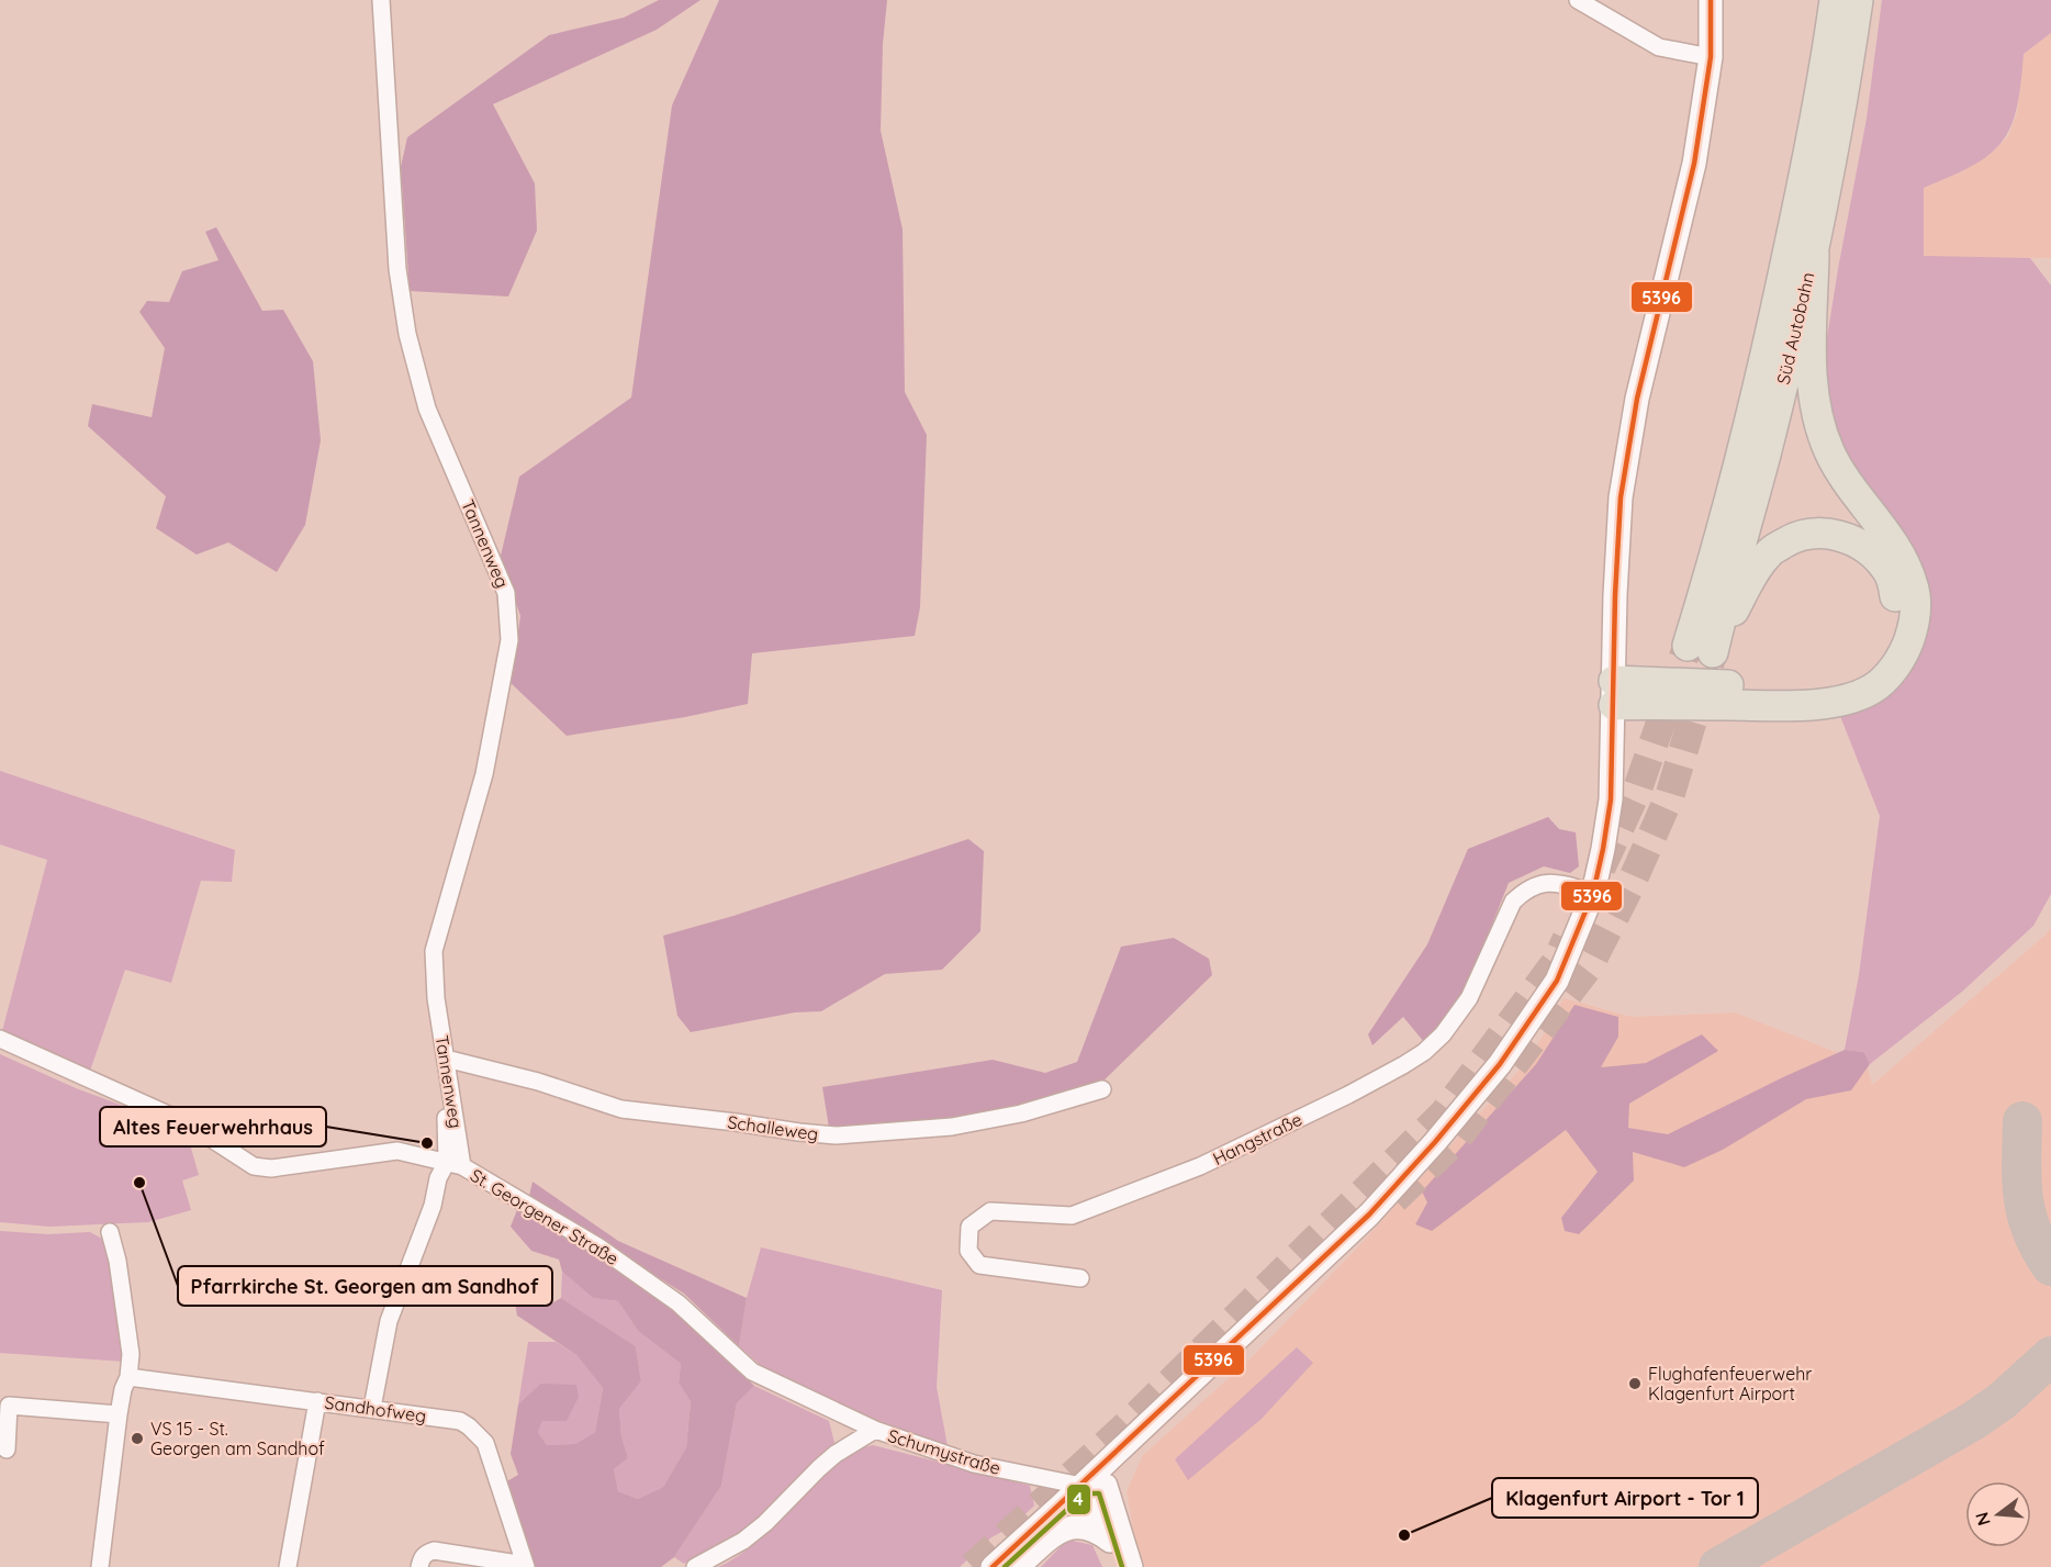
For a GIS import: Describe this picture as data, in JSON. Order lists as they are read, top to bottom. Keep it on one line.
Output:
{"streets":{"highway":["Süd Autobahn"],"street":["Tannenweg","Schalleweg","Hangstraße","St. Georgener Straße","Sandhofweg","Schumystraße"]},"crossings":[["Tannenweg","Schalleweg"],["Tannenweg","St. Georgener Straße"],["Tannenweg","Sandhofweg"],["St. Georgener Straße","Schumystraße"]],"places":["Altes Feuerwehrhaus","Pfarrkirche St. Georgen am Sandhof","Flughafenfeuerwehr Klagenfurt Airport","VS 15 - St. Georgen am Sandhof","Klagenfurt Airport - Tor 1"],"lines":["transit line 5396","transit line 4"],"north":"left"}
